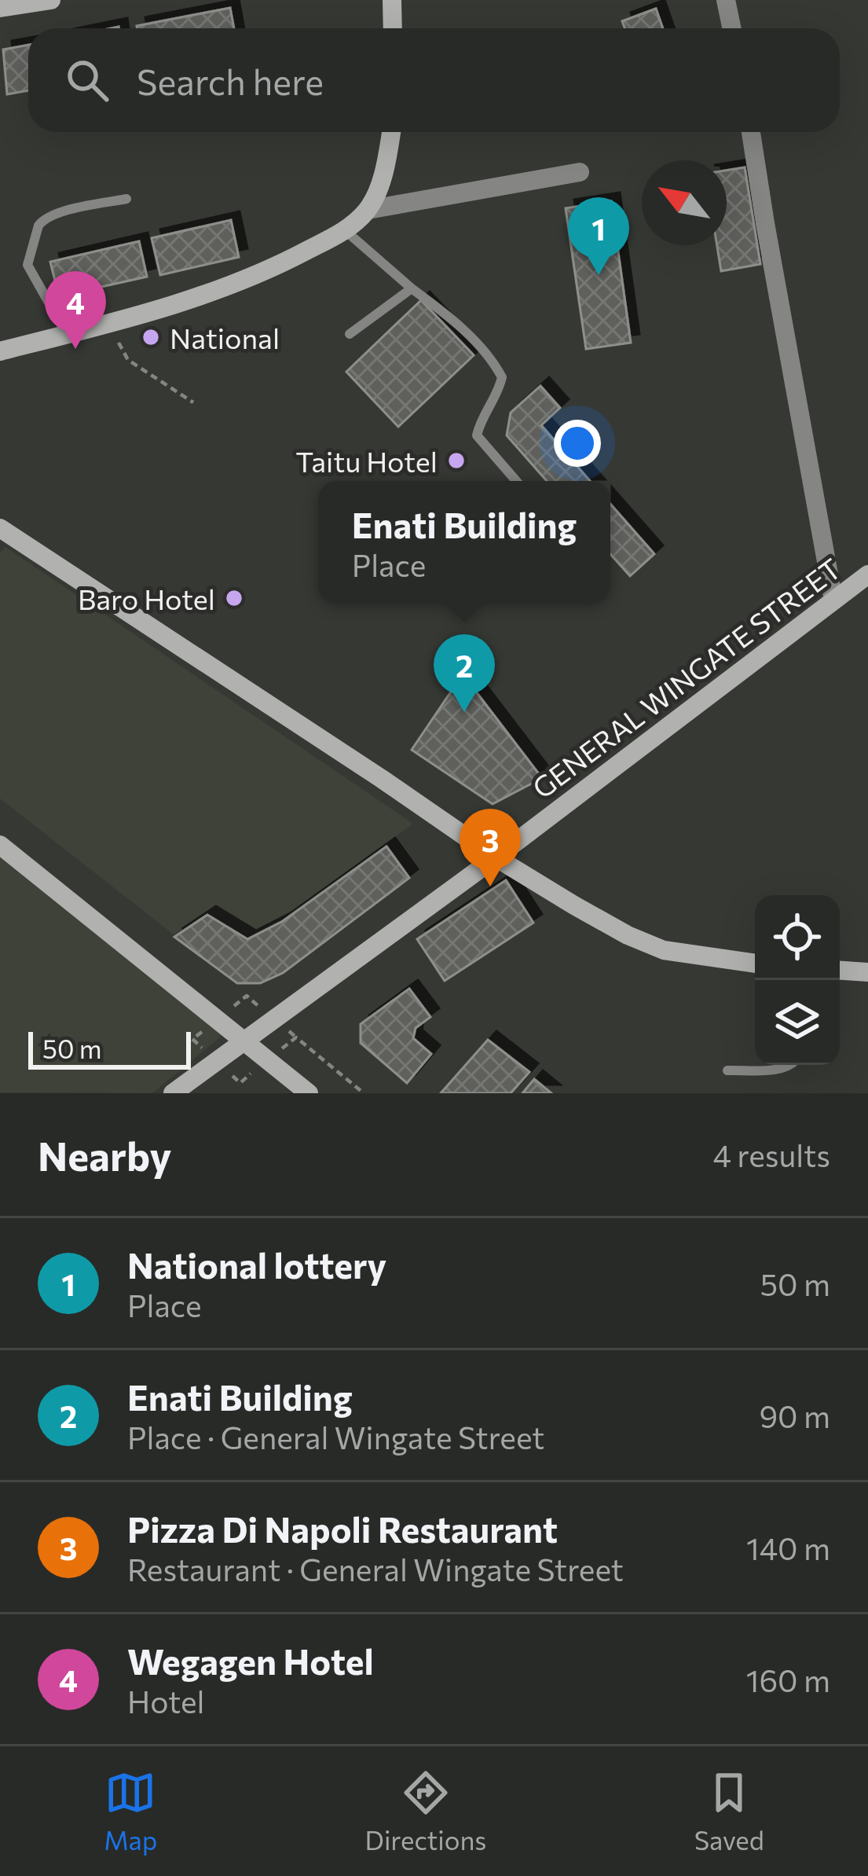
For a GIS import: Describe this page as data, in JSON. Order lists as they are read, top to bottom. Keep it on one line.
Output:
{"streets":{"main road":["GENERAL WINGATE STREET"]},"places":["National","Taitu Hotel","Baro Hotel"],"scale_bar":"50 m","north":"top left","page":{"search":"Search here","pins":["1","4","2","3"],"popup":["Enati Building","Place"],"scale":"50 m","heading":["Nearby","4 results"],"list":[{"mark":"1","name":"National lottery","note":"Place","value":"50 m"},{"mark":"2","name":"Enati Building","note":"Place · General Wingate Street","value":"90 m"},{"mark":"3","name":"Pizza Di Napoli Restaurant","note":"Restaurant · General Wingate Street","value":"140 m"},{"mark":"4","name":"Wegagen Hotel","note":"Hotel","value":"160 m"}],"nav":["Map","Directions","Saved"]}}
